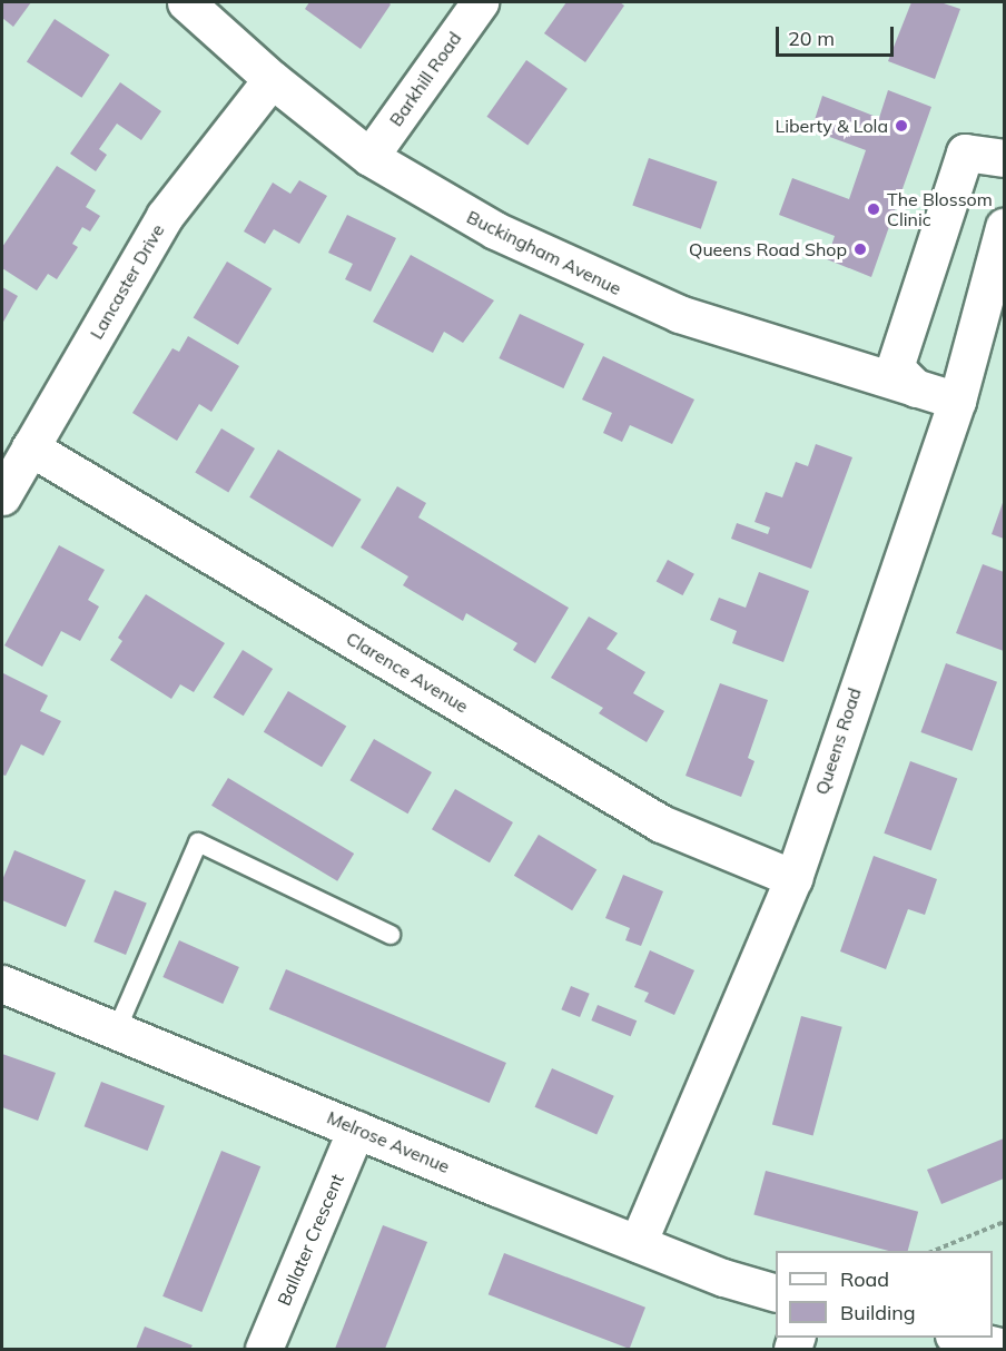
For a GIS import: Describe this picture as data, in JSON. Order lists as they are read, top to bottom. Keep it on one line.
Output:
{"streets":{"street":["Barkhill Road","Buckingham Avenue","Lancaster Drive","Clarence Avenue","Queens Road","Melrose Avenue","Ballater Crescent"]},"crossings":[["Barkhill Road","Buckingham Avenue"],["Buckingham Avenue","Lancaster Drive"],["Buckingham Avenue","Queens Road"],["Lancaster Drive","Clarence Avenue"],["Clarence Avenue","Queens Road"],["Queens Road","Melrose Avenue"],["Melrose Avenue","Ballater Crescent"]],"places":["Liberty & Lola","The Blossom Clinic","Queens Road Shop"],"legend":["Road","Building"],"scale_bar":"20 m"}
